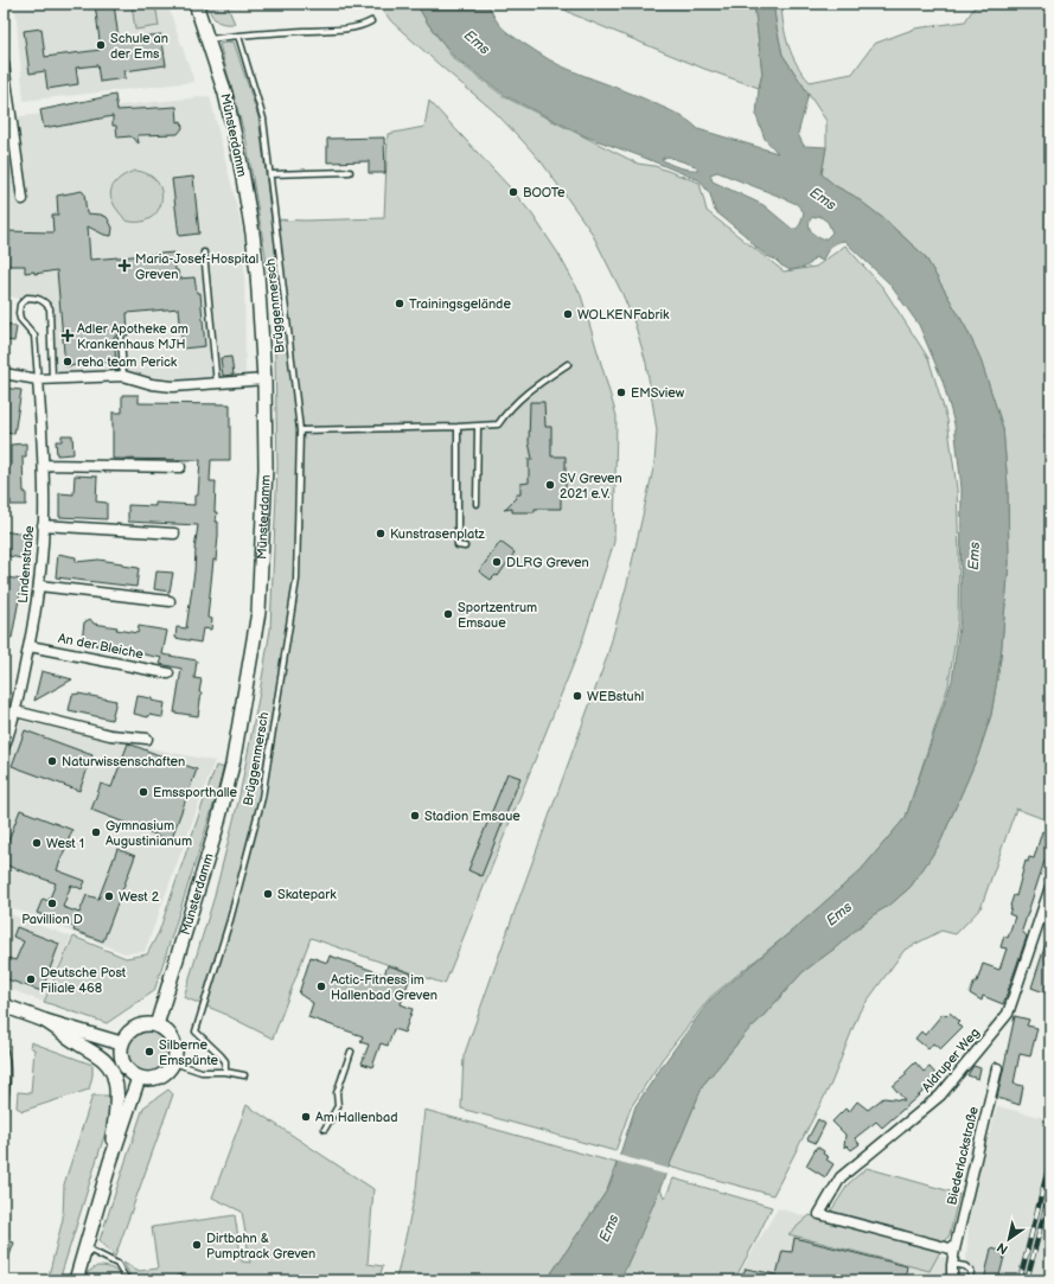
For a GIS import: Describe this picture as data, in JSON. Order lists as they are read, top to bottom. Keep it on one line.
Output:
{"streets":{"main road":["Münsterdamm"],"street":["Lindenstraße","An der Bleiche","Aldruper Weg","Biederlackstraße"],"lane":["Brüggenmersch"]},"crossings":[["Lindenstraße","An der Bleiche"],["Aldruper Weg","Biederlackstraße"]],"water":["Ems"],"places":{"other":["Schule an der Ems","BOOTe","Trainingsgelände","WOLKENFabrik","reha team Perick","EMSview","SV Greven 2021 e.V.","Kunstrasenplatz","DLRG Greven","Sportzentrum Emsaue","WEBstuhl","Naturwissenschaften","Emssporthalle","Stadion Emsaue","Gymnasium Augustinianum","West 1","Skatepark","West 2","Pavillion D","Deutsche Post Filiale 468","Actic-Fitness im Hallenbad Greven","Silberne Emspünte","Am Hallenbad","Dirtbahn & Pumptrack Greven"],"health":["Maria-Josef-Hospital Greven","Adler Apotheke am Krankenhaus MJH"]},"north":"bottom left"}
